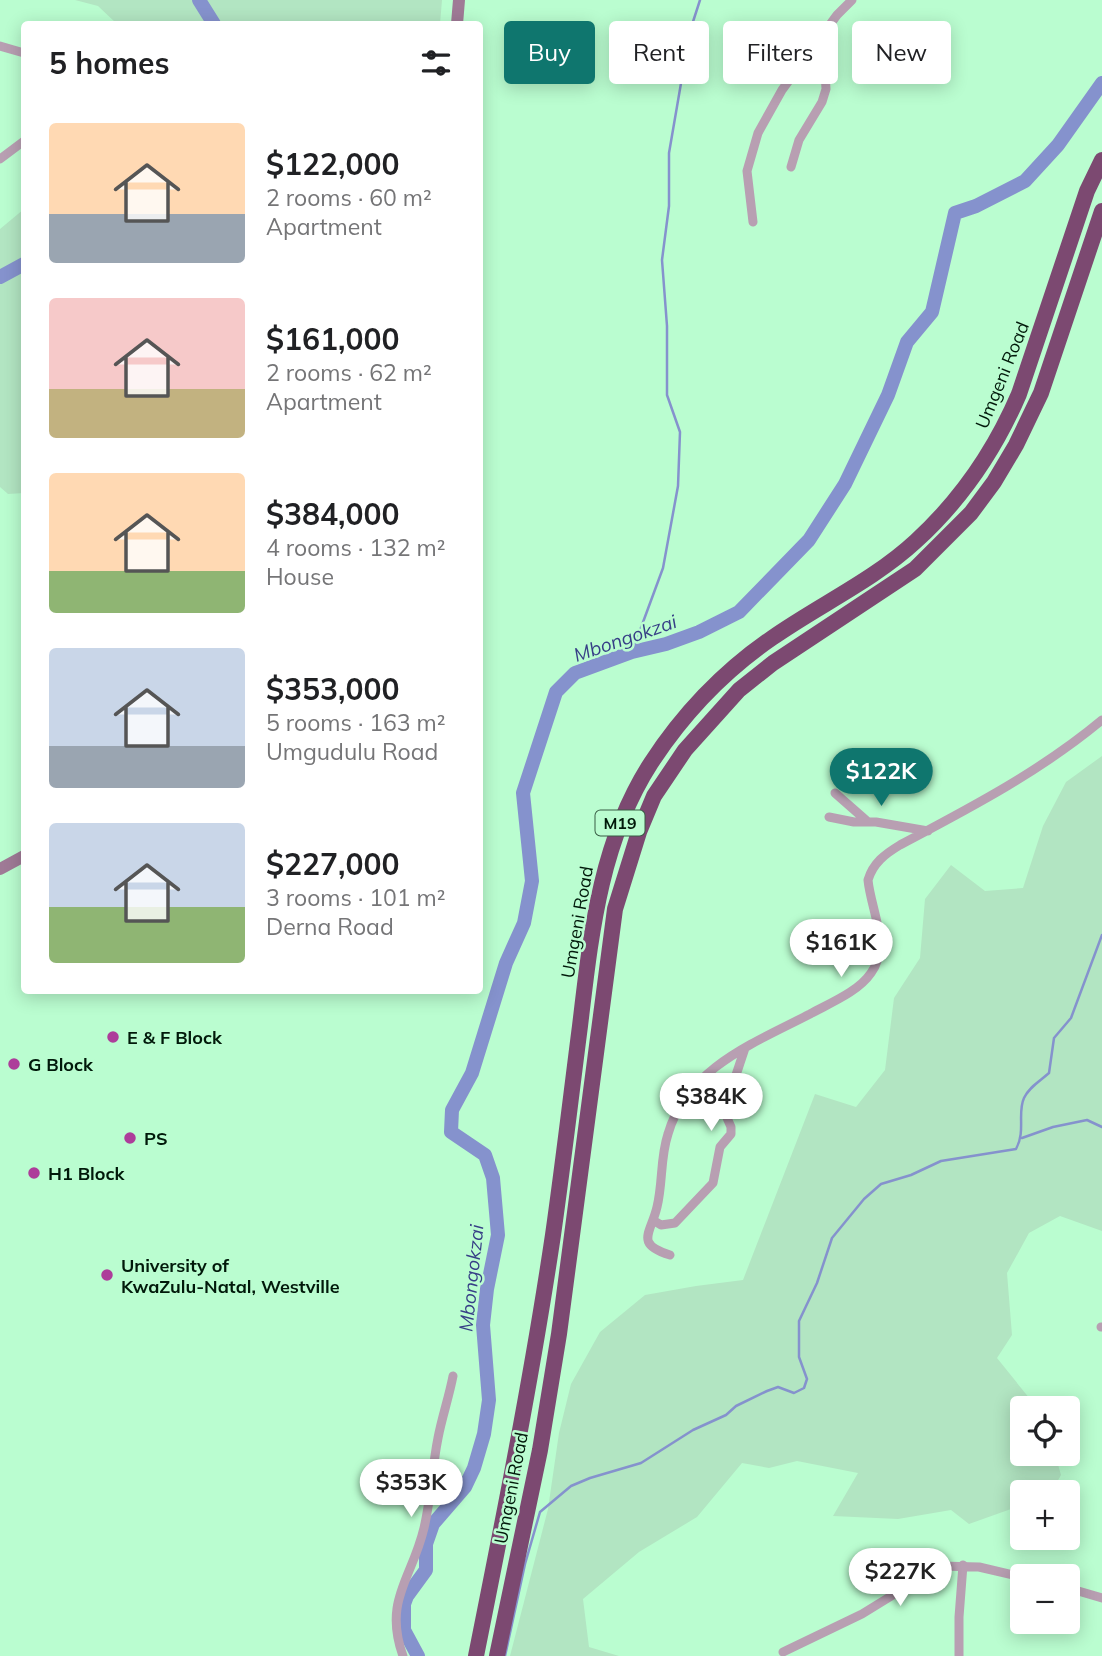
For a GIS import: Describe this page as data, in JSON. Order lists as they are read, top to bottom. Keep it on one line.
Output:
{"streets":{"highway":["Umgeni Road","M19"]},"water":["Mbongokzai"],"places":["E & F Block","G Block","PS","H1 Block","University of KwaZulu-Natal, Westville"],"page":{"chip":["Buy","Rent","Filters","New"],"heading":"5 homes","list":[{"name":"$122,000","note":"2 rooms · 60 m² · Apartment"},{"name":"$161,000","note":"2 rooms · 62 m² · Apartment"},{"name":"$384,000","note":"4 rooms · 132 m² · House"},{"name":"$353,000","note":"5 rooms · 163 m² · Umgudulu Road"},{"name":"$227,000","note":"3 rooms · 101 m² · Derna Road"}],"price":["$122K","$161K","$384K","$353K","$227K"],"map_buttons":["+","−"]}}
